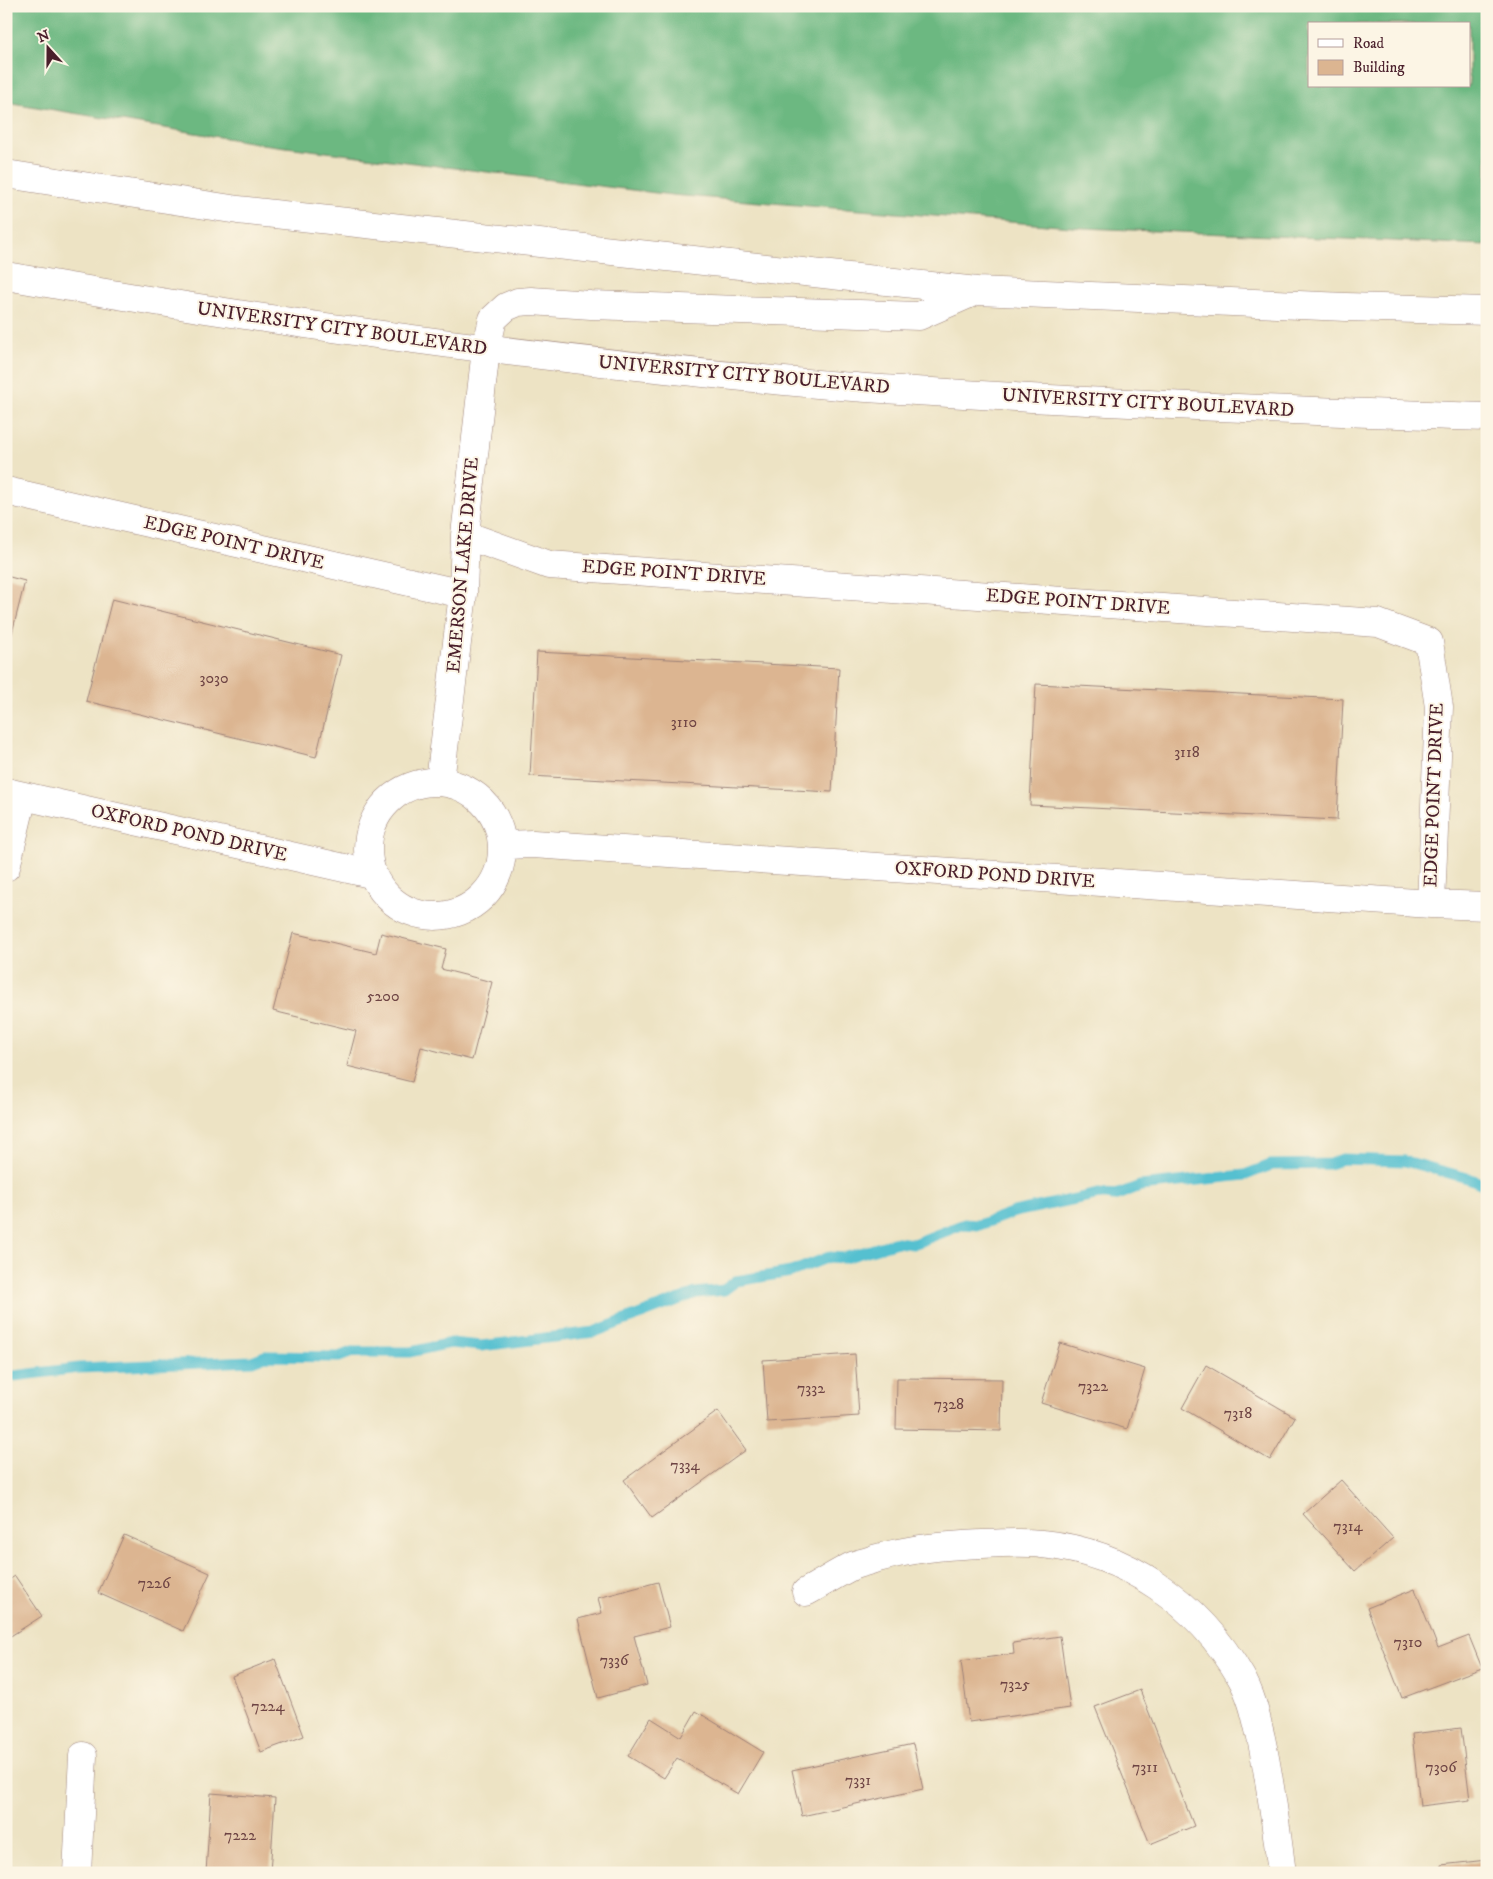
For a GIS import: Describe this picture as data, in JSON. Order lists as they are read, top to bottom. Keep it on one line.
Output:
{"streets":{"street":["UNIVERSITY CITY BOULEVARD","EDGE POINT DRIVE","EMERSON LAKE DRIVE","OXFORD POND DRIVE"]},"crossings":[["UNIVERSITY CITY BOULEVARD","EMERSON LAKE DRIVE"],["EDGE POINT DRIVE","EMERSON LAKE DRIVE"],["EDGE POINT DRIVE","OXFORD POND DRIVE"],["EMERSON LAKE DRIVE","OXFORD POND DRIVE"]],"house_numbers":["3030","3110","3118","5200","7322","7332","7328","7318","7334","7314","7226","7310","7336","7325","7224","7311","7306","7331","7222"],"legend":["Road","Building"],"north":"top"}
